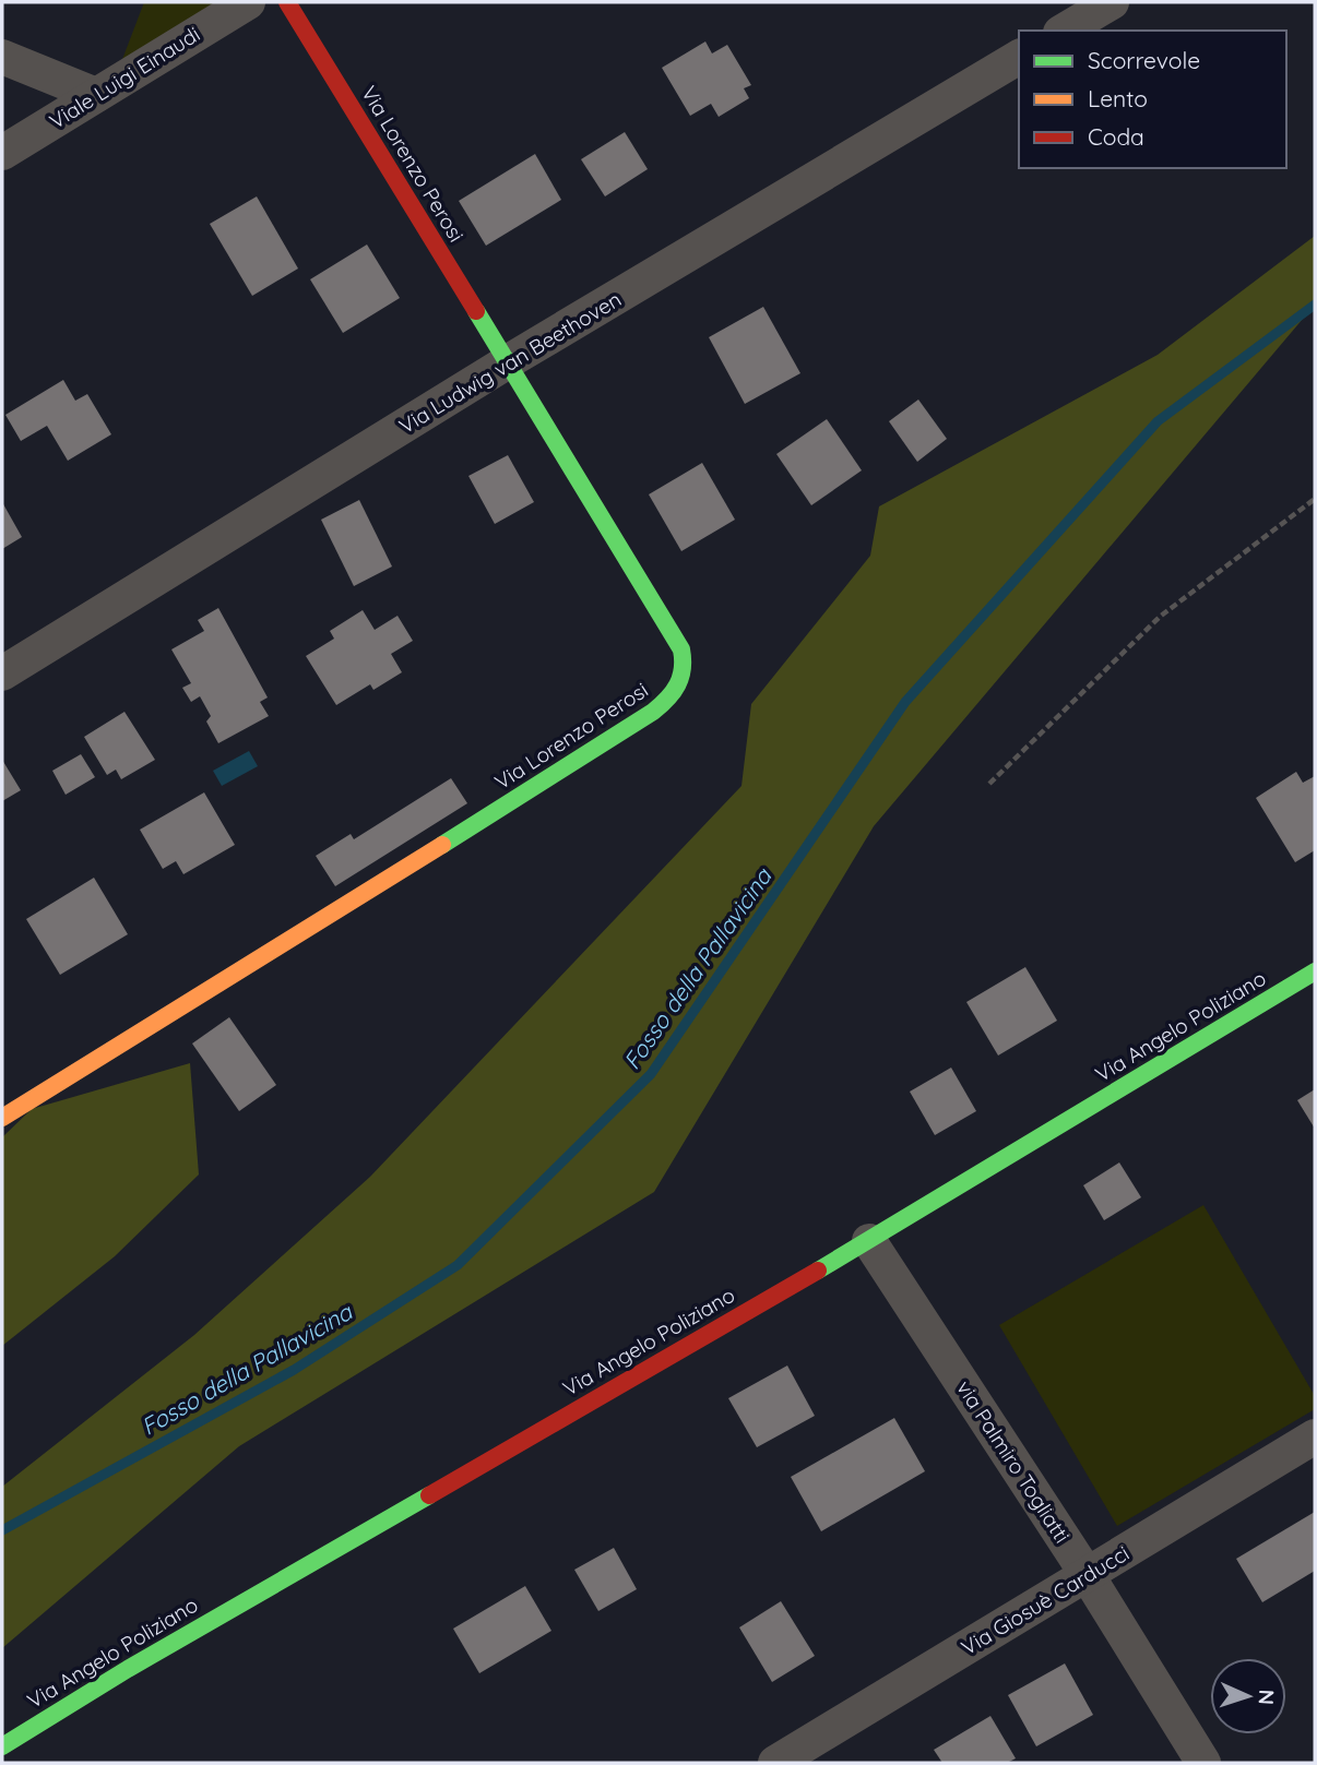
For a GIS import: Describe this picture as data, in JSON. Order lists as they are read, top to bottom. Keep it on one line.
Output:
{"streets":{"street":["Viale Luigi Einaudi","Via Lorenzo Perosi","Via Ludwig van Beethoven","Via Angelo Poliziano","via Palmiro Togliatti","Via Giosuè Carducci"]},"crossings":[["Via Lorenzo Perosi","Via Ludwig van Beethoven"],["Via Angelo Poliziano","via Palmiro Togliatti"],["via Palmiro Togliatti","Via Giosuè Carducci"]],"water":["Fosso della Pallavicina"],"legend":["Scorrevole","Lento","Coda"],"north":"right"}
